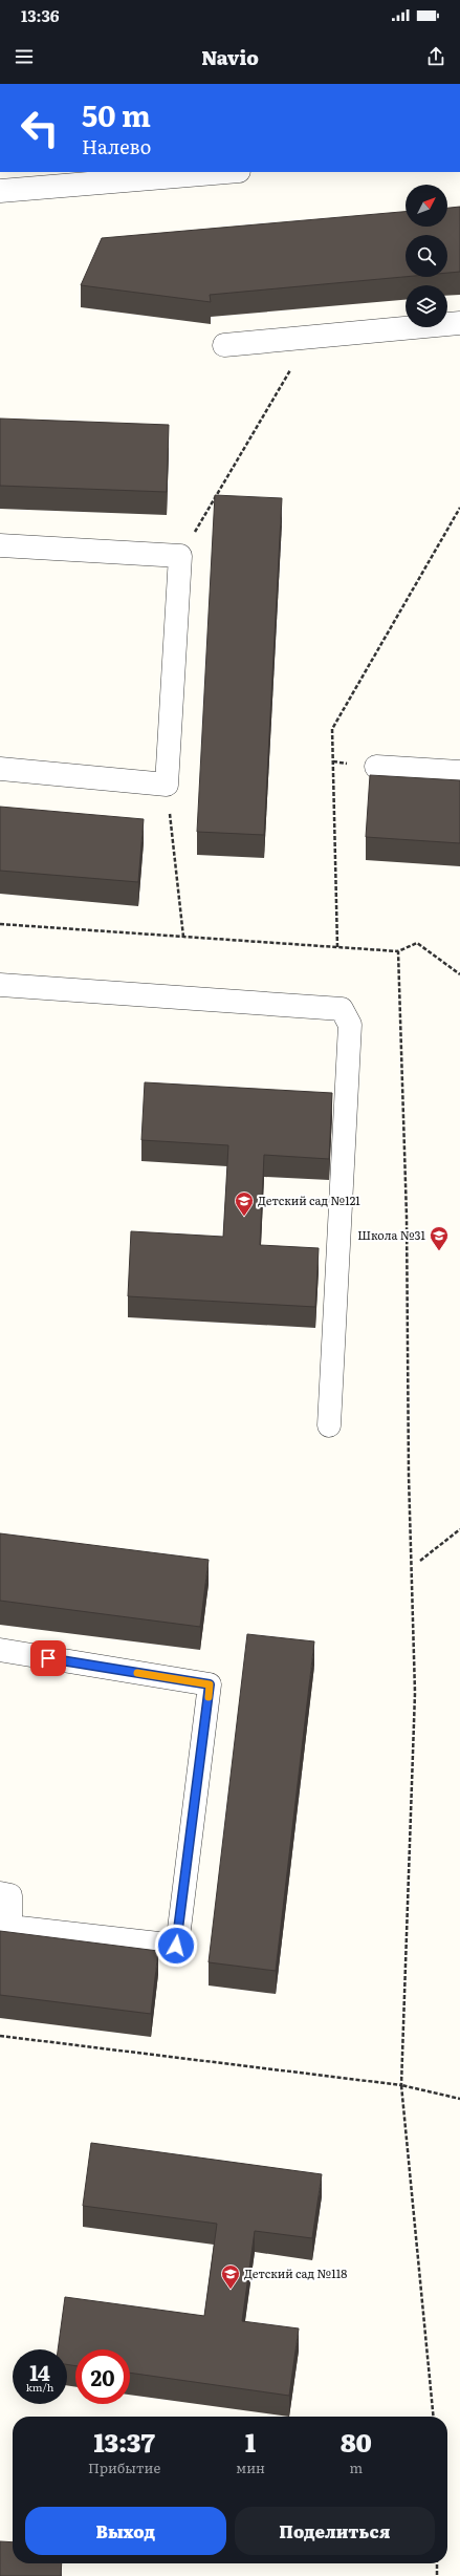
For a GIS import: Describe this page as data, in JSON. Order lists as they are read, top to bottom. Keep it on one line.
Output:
{"places":{"school or university":["Детский сад №121","Школа №31","Детский сад №118"]},"north":"top right","page":{"status":"13:36","header":"Navio","turn":["50 m","Налево"],"speed":"14 km/h","limit":"20","eta":["13:37","Прибытие","1","мин","80","m"],"buttons":["Выход","Поделиться"]}}
